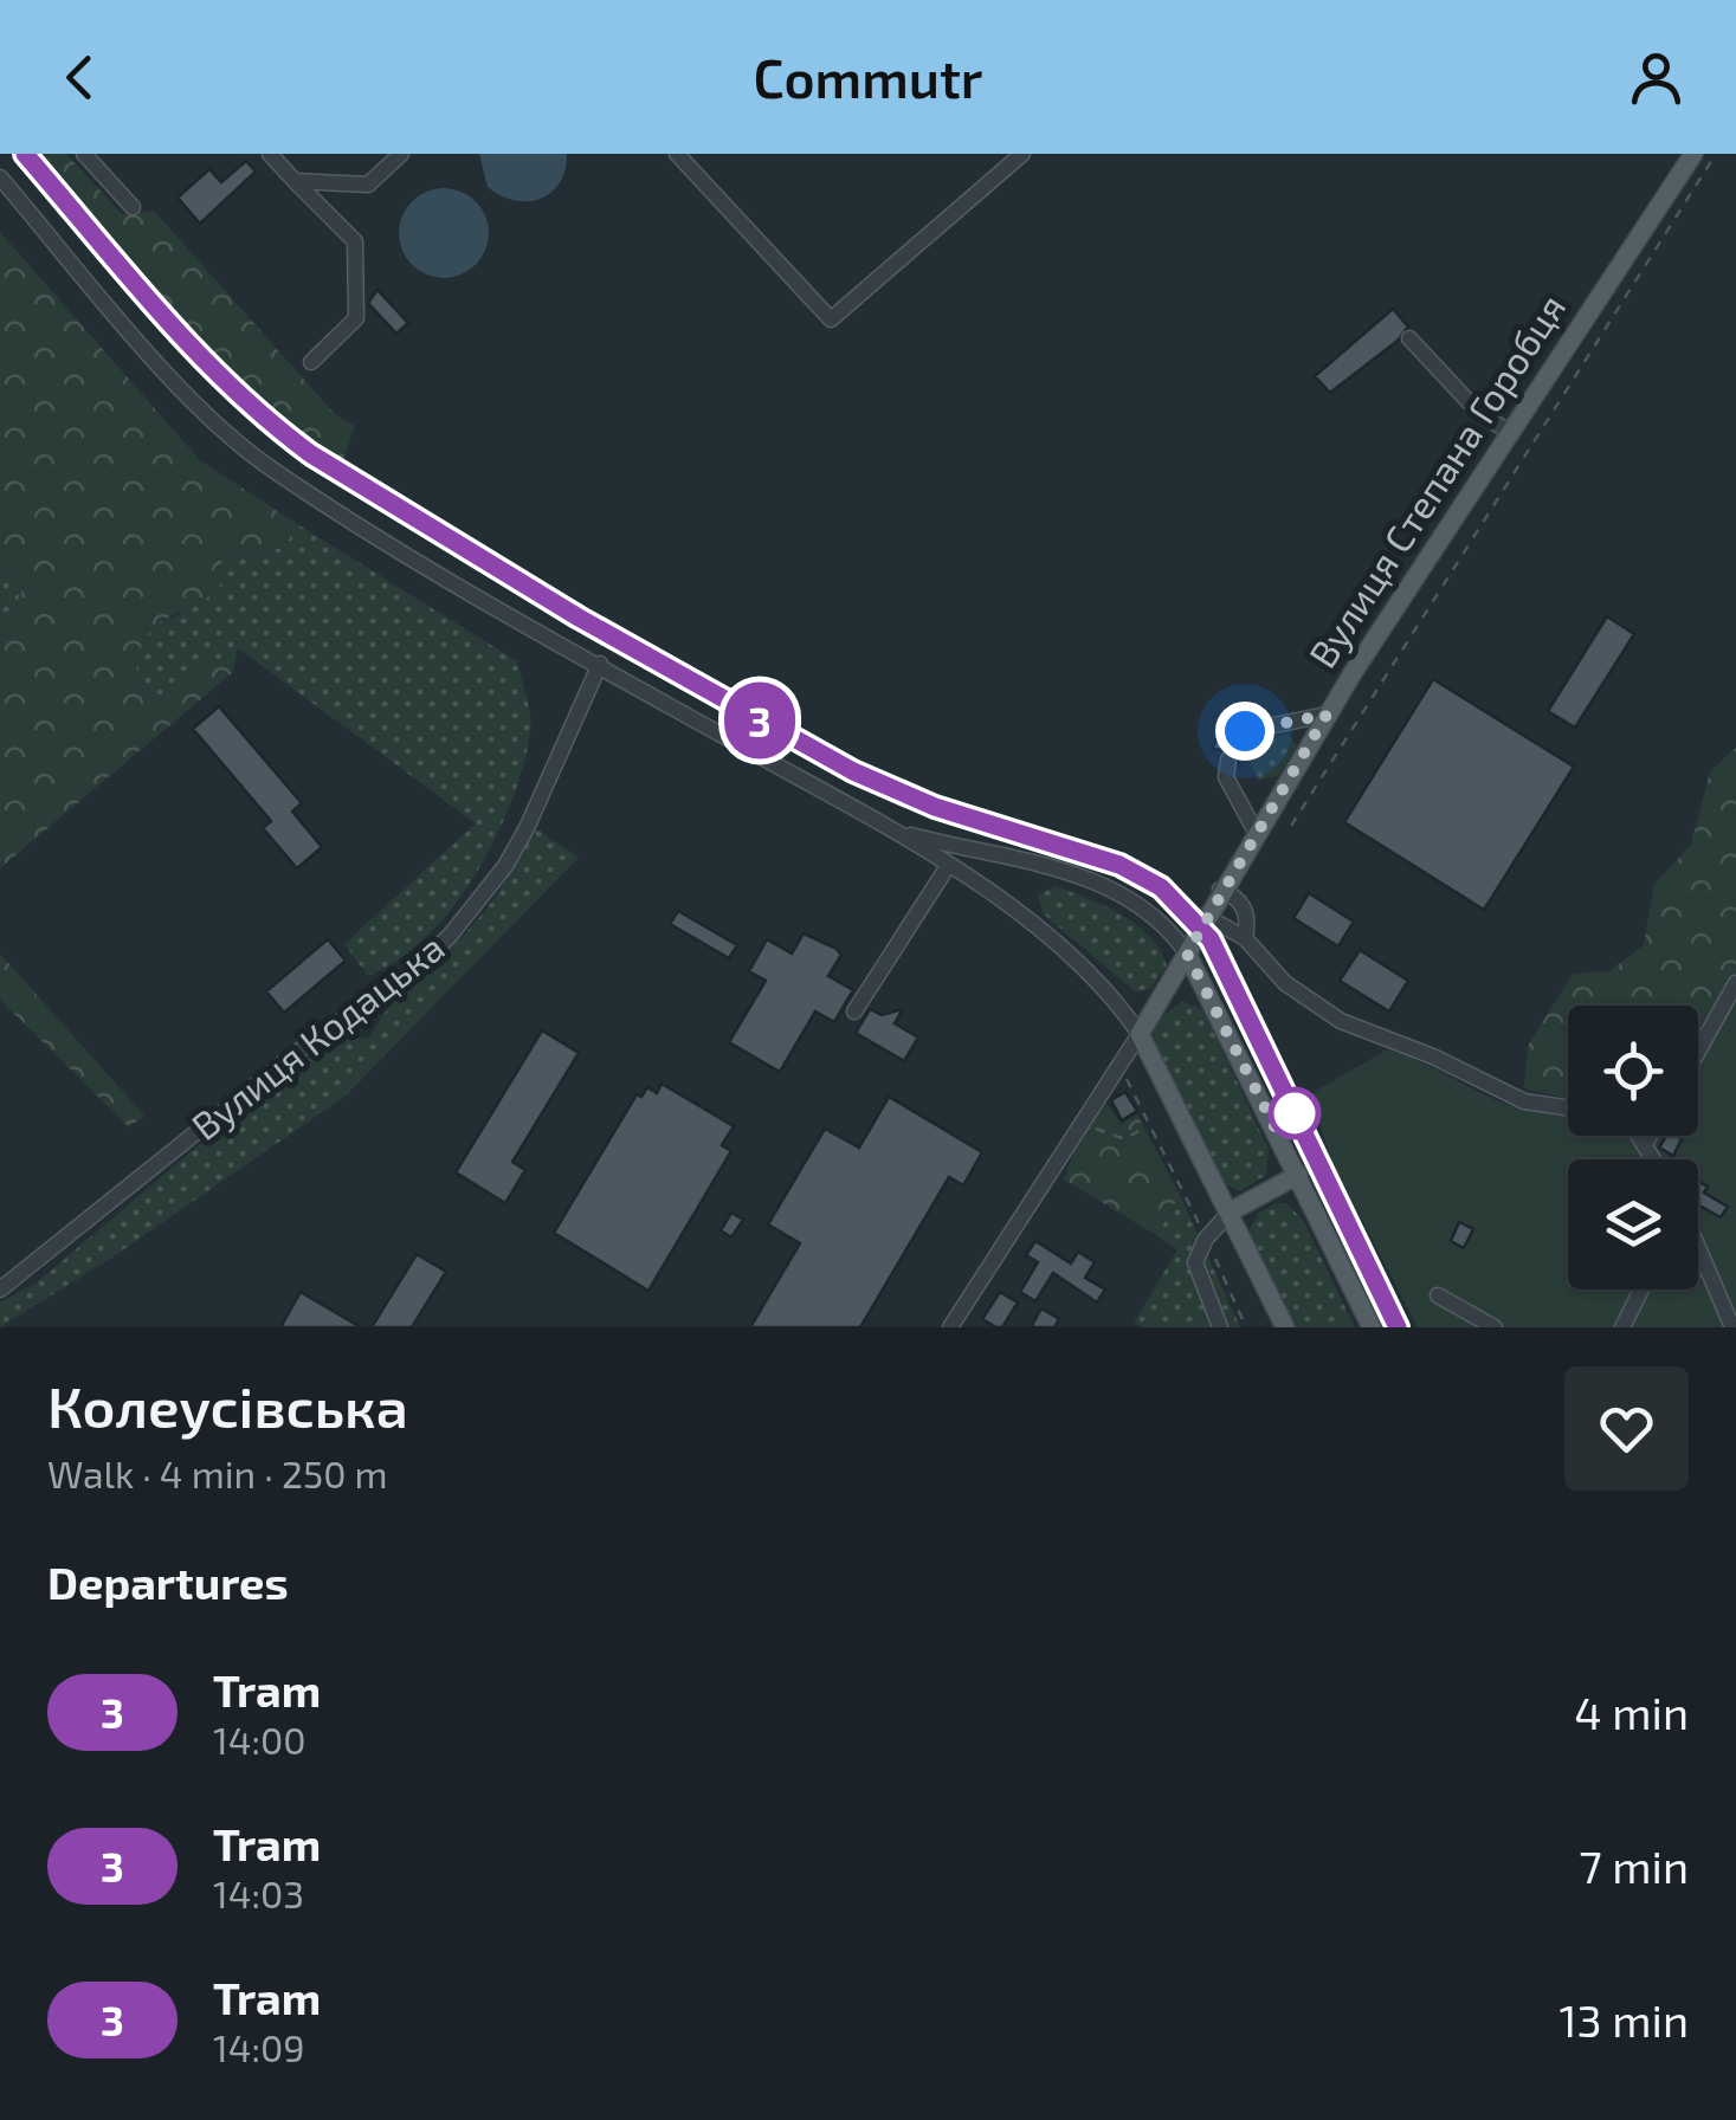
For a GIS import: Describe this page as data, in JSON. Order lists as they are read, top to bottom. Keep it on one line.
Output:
{"streets":{"main road":["Вулиця Степана Горобця"],"street":["Вулиця Кодацька"]},"lines":["tram line 3"],"page":{"header":"Commutr","on_map":"3","heading":[["Колеусівська","Walk · 4 min · 250 m"],"Departures"],"list":[{"mark":"3","name":"Tram","note":"14:00","value":"4 min"},{"mark":"3","name":"Tram","note":"14:03","value":"7 min"},{"mark":"3","name":"Tram","note":"14:09","value":"13 min"}]}}
